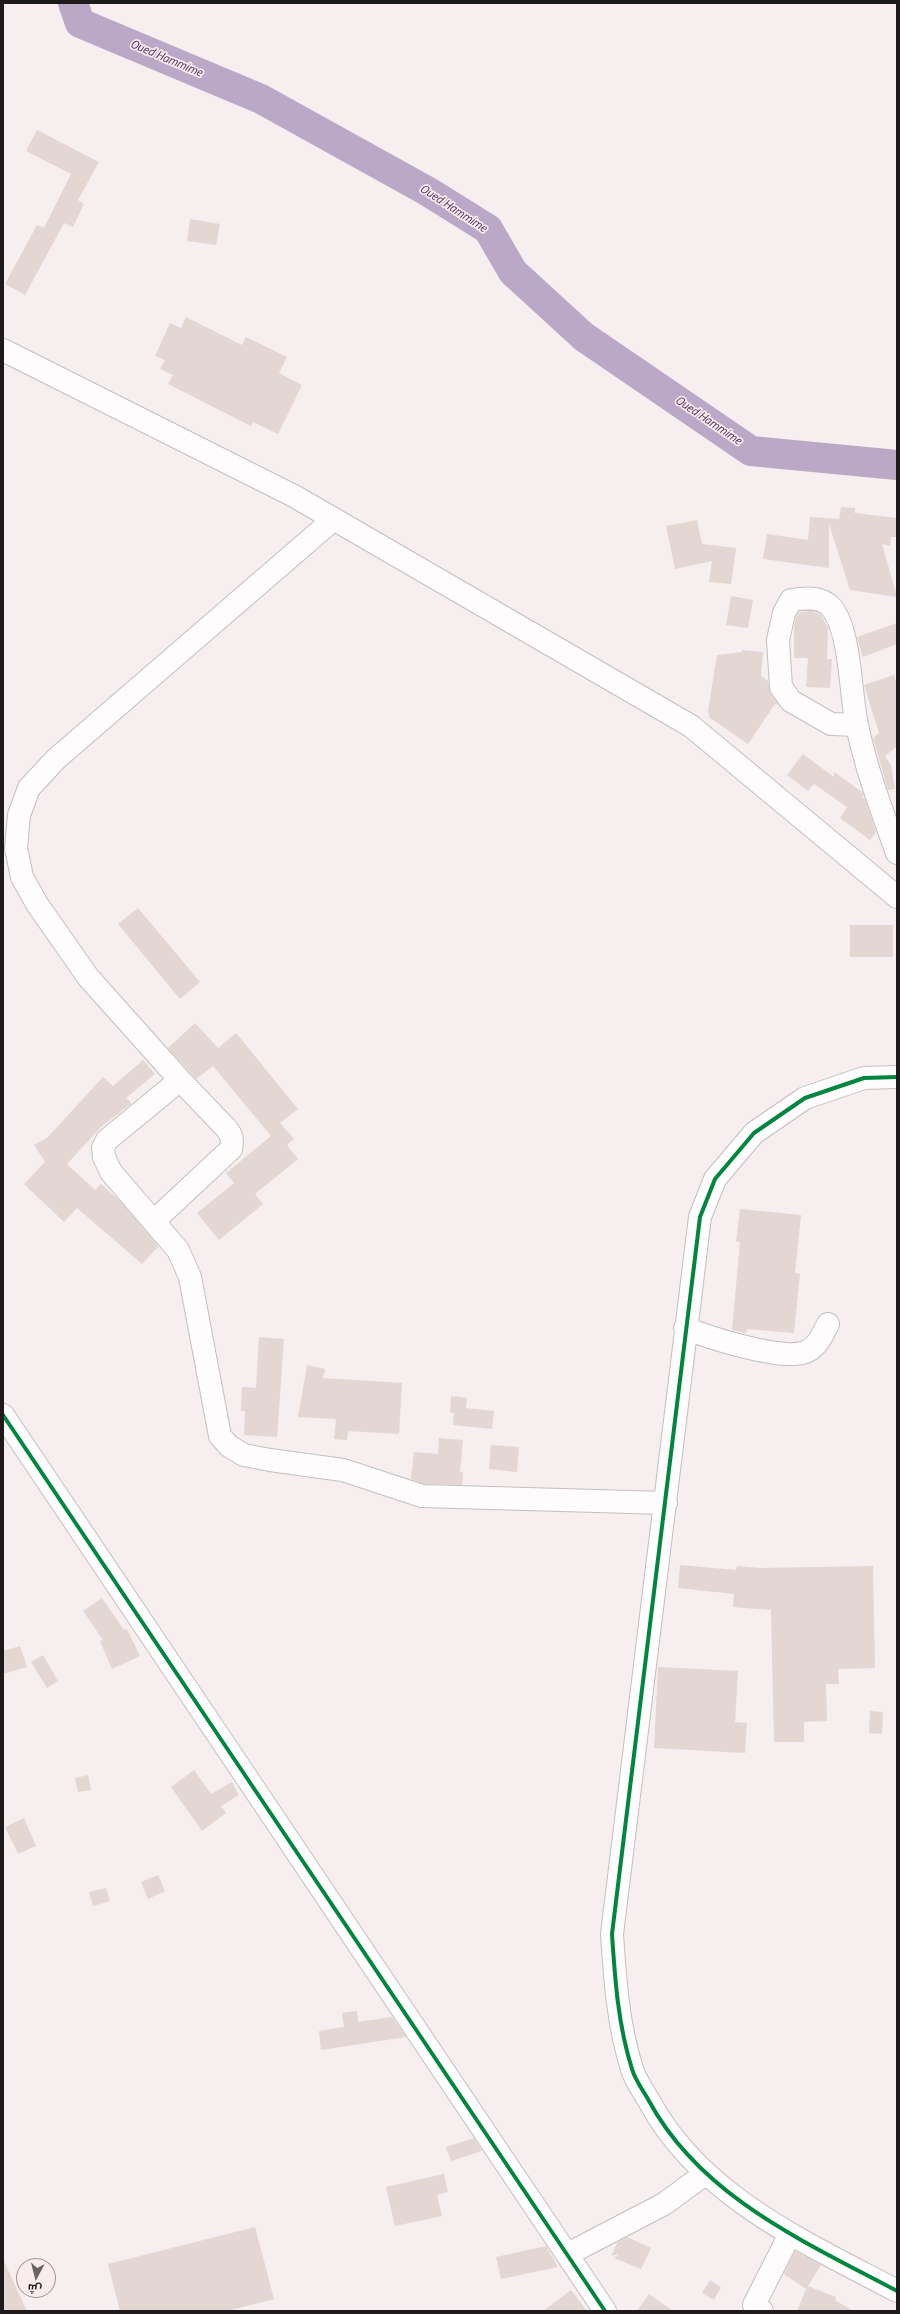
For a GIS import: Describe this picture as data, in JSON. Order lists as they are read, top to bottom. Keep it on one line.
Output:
{"water":["Oued Hammime"],"north":"bottom"}
